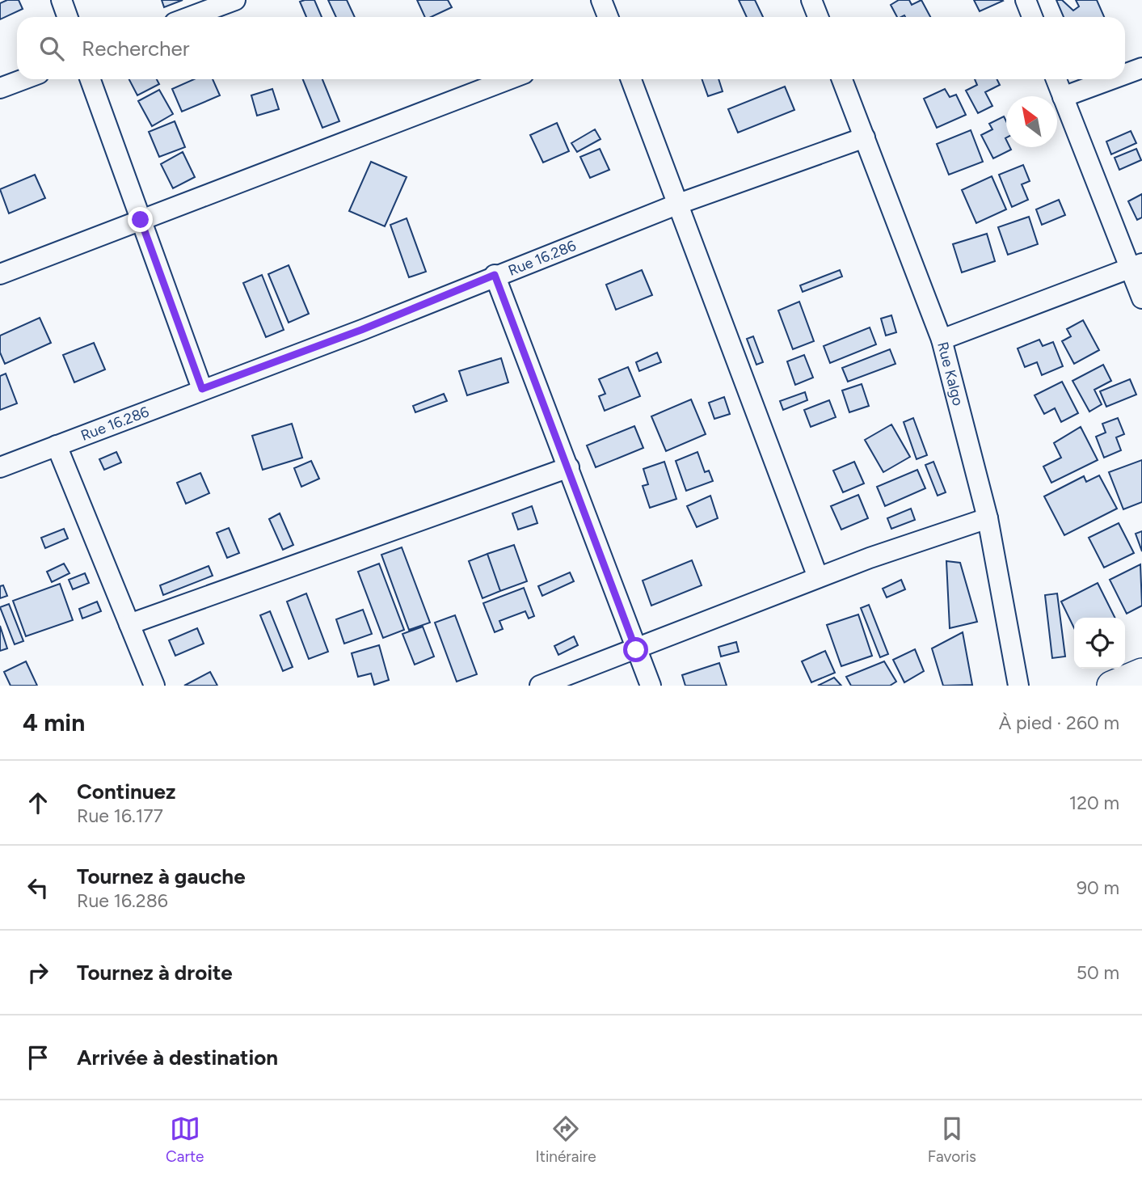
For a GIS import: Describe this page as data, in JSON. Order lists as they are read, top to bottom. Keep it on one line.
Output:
{"streets":{"street":["Rue 16.286","Rue Kalgo"]},"crossings":[["Rue 16.286","Rue Kalgo"]],"north":"top left","page":{"search":"Rechercher","heading":["4 min","À pied · 260 m"],"list":[["Continuez","Rue 16.177","120 m"],["Tournez à gauche","Rue 16.286","90 m"],["Tournez à droite","50 m"],"Arrivée à destination"],"nav":["Carte","Itinéraire","Favoris"]}}
